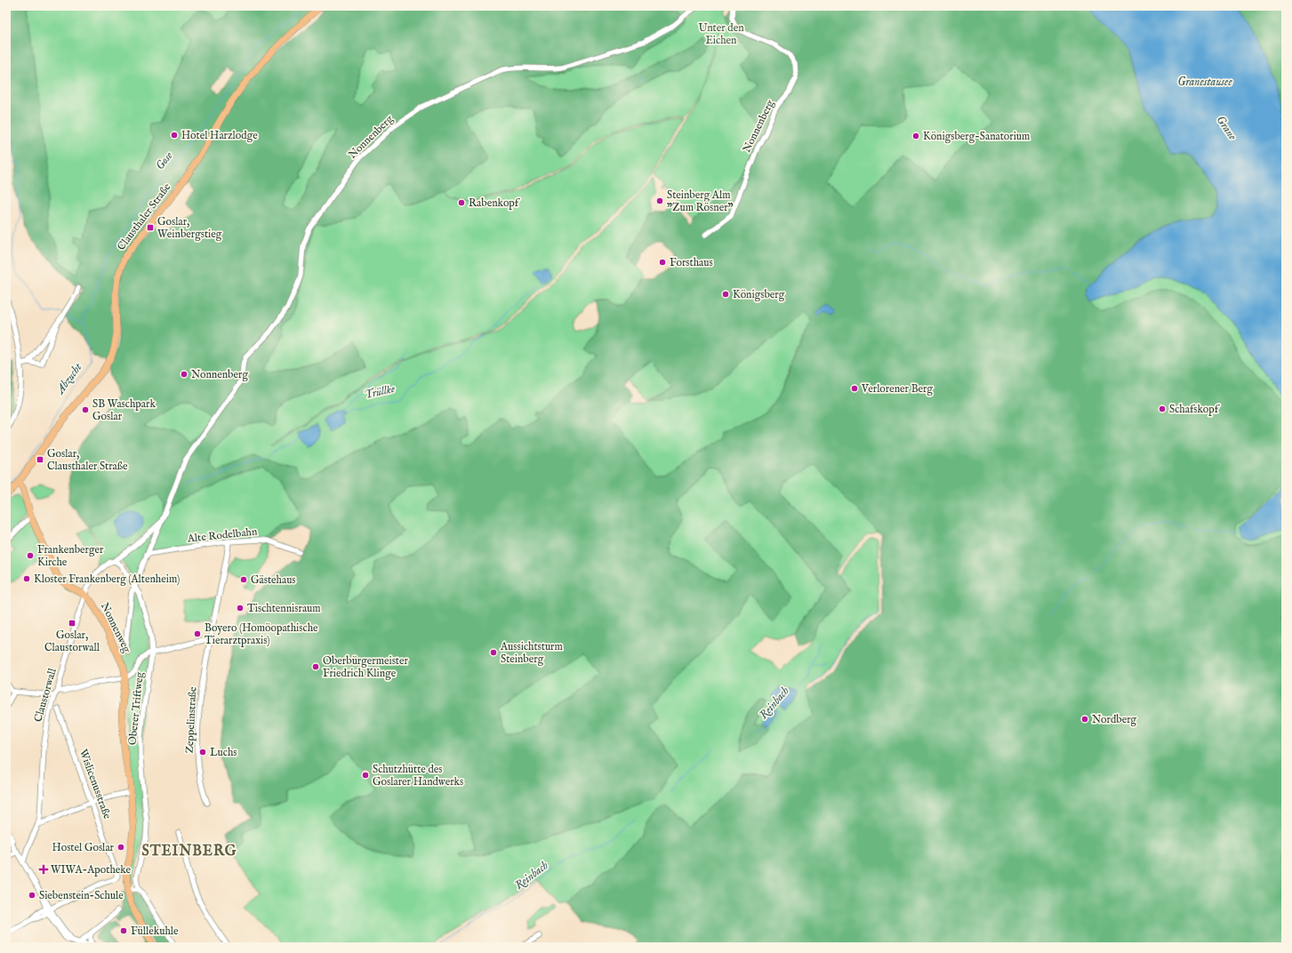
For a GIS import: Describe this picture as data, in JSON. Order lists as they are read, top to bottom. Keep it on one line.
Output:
{"streets":{"main road":["Clausthaler Straße","Nonnenweg"],"street":["Nonnenberg","Alte Rodelbahn","Claustorwall","Oberer Triftweg","Zeppelinstraße","Wislicenusstraße"]},"crossings":[["Nonnenberg","Claustorwall"],["Nonnenberg","Oberer Triftweg"],["Clausthaler Straße","Nonnenweg"],["Alte Rodelbahn","Zeppelinstraße"],["Nonnenweg","Claustorwall"],["Claustorwall","Oberer Triftweg"]],"districts":["STEINBERG"],"water":["Granestausee","Grane","Gose","Abzucht","Trüllke","Reinbach"],"parks":["Unter den Eichen"],"places":{"other":["Hotel Harzlodge","Königsberg-Sanatorium","Steinberg Alm \"Zum Rösner\"","Rabenkopf","Forsthaus","Königsberg","Nonnenberg","Verlorener Berg","Schafskopf","SB Waschpark Goslar","Frankenberger Kirche","Kloster Frankenberg (Altenheim)","Gästehaus","Tischtennisraum","Boyero (Homöopathische Tierarztpraxis)","Aussichtsturm Steinberg","Oberbürgermeister Friedrich Klinge","Nordberg","Luchs","Schutzhütte des Goslarer Handwerks","Hostel Goslar","Siebenstein-Schule","Füllekuhle"],"transit":["Goslar, Weinbergstieg","Goslar, Clausthaler Straße","Goslar, Claustorwall"],"health":["WIWA-Apotheke"]}}
